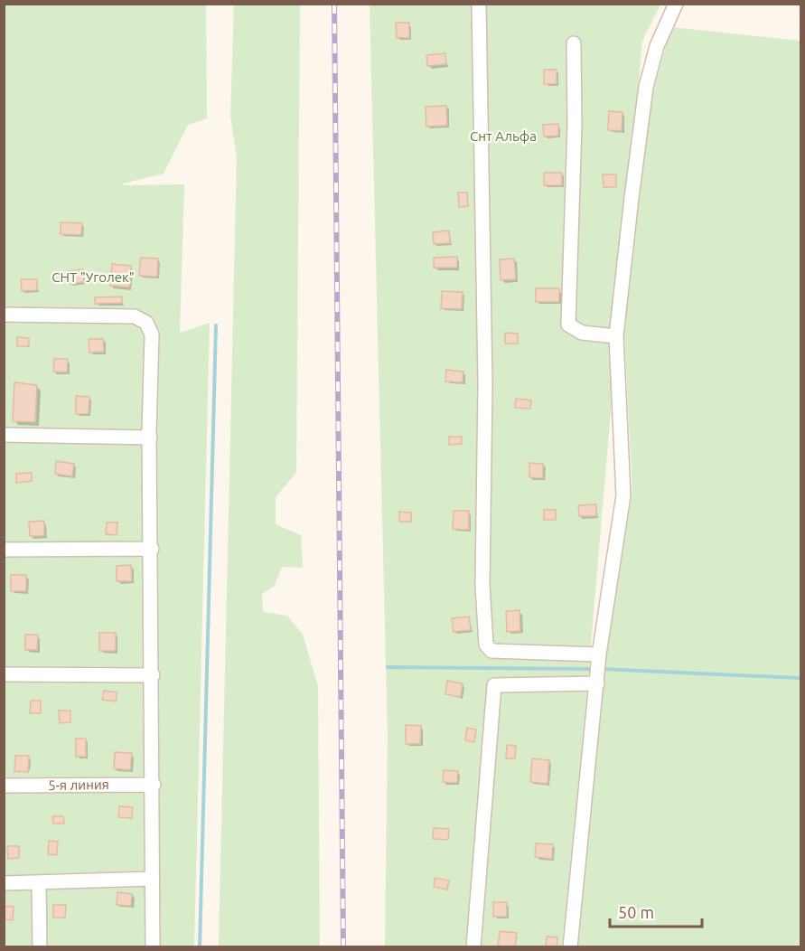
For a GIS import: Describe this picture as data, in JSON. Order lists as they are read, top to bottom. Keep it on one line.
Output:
{"streets":{"street":["5-я линия"]},"parks":["Снт Альфа","СНТ \"Уголек\""],"scale_bar":"50 m"}
